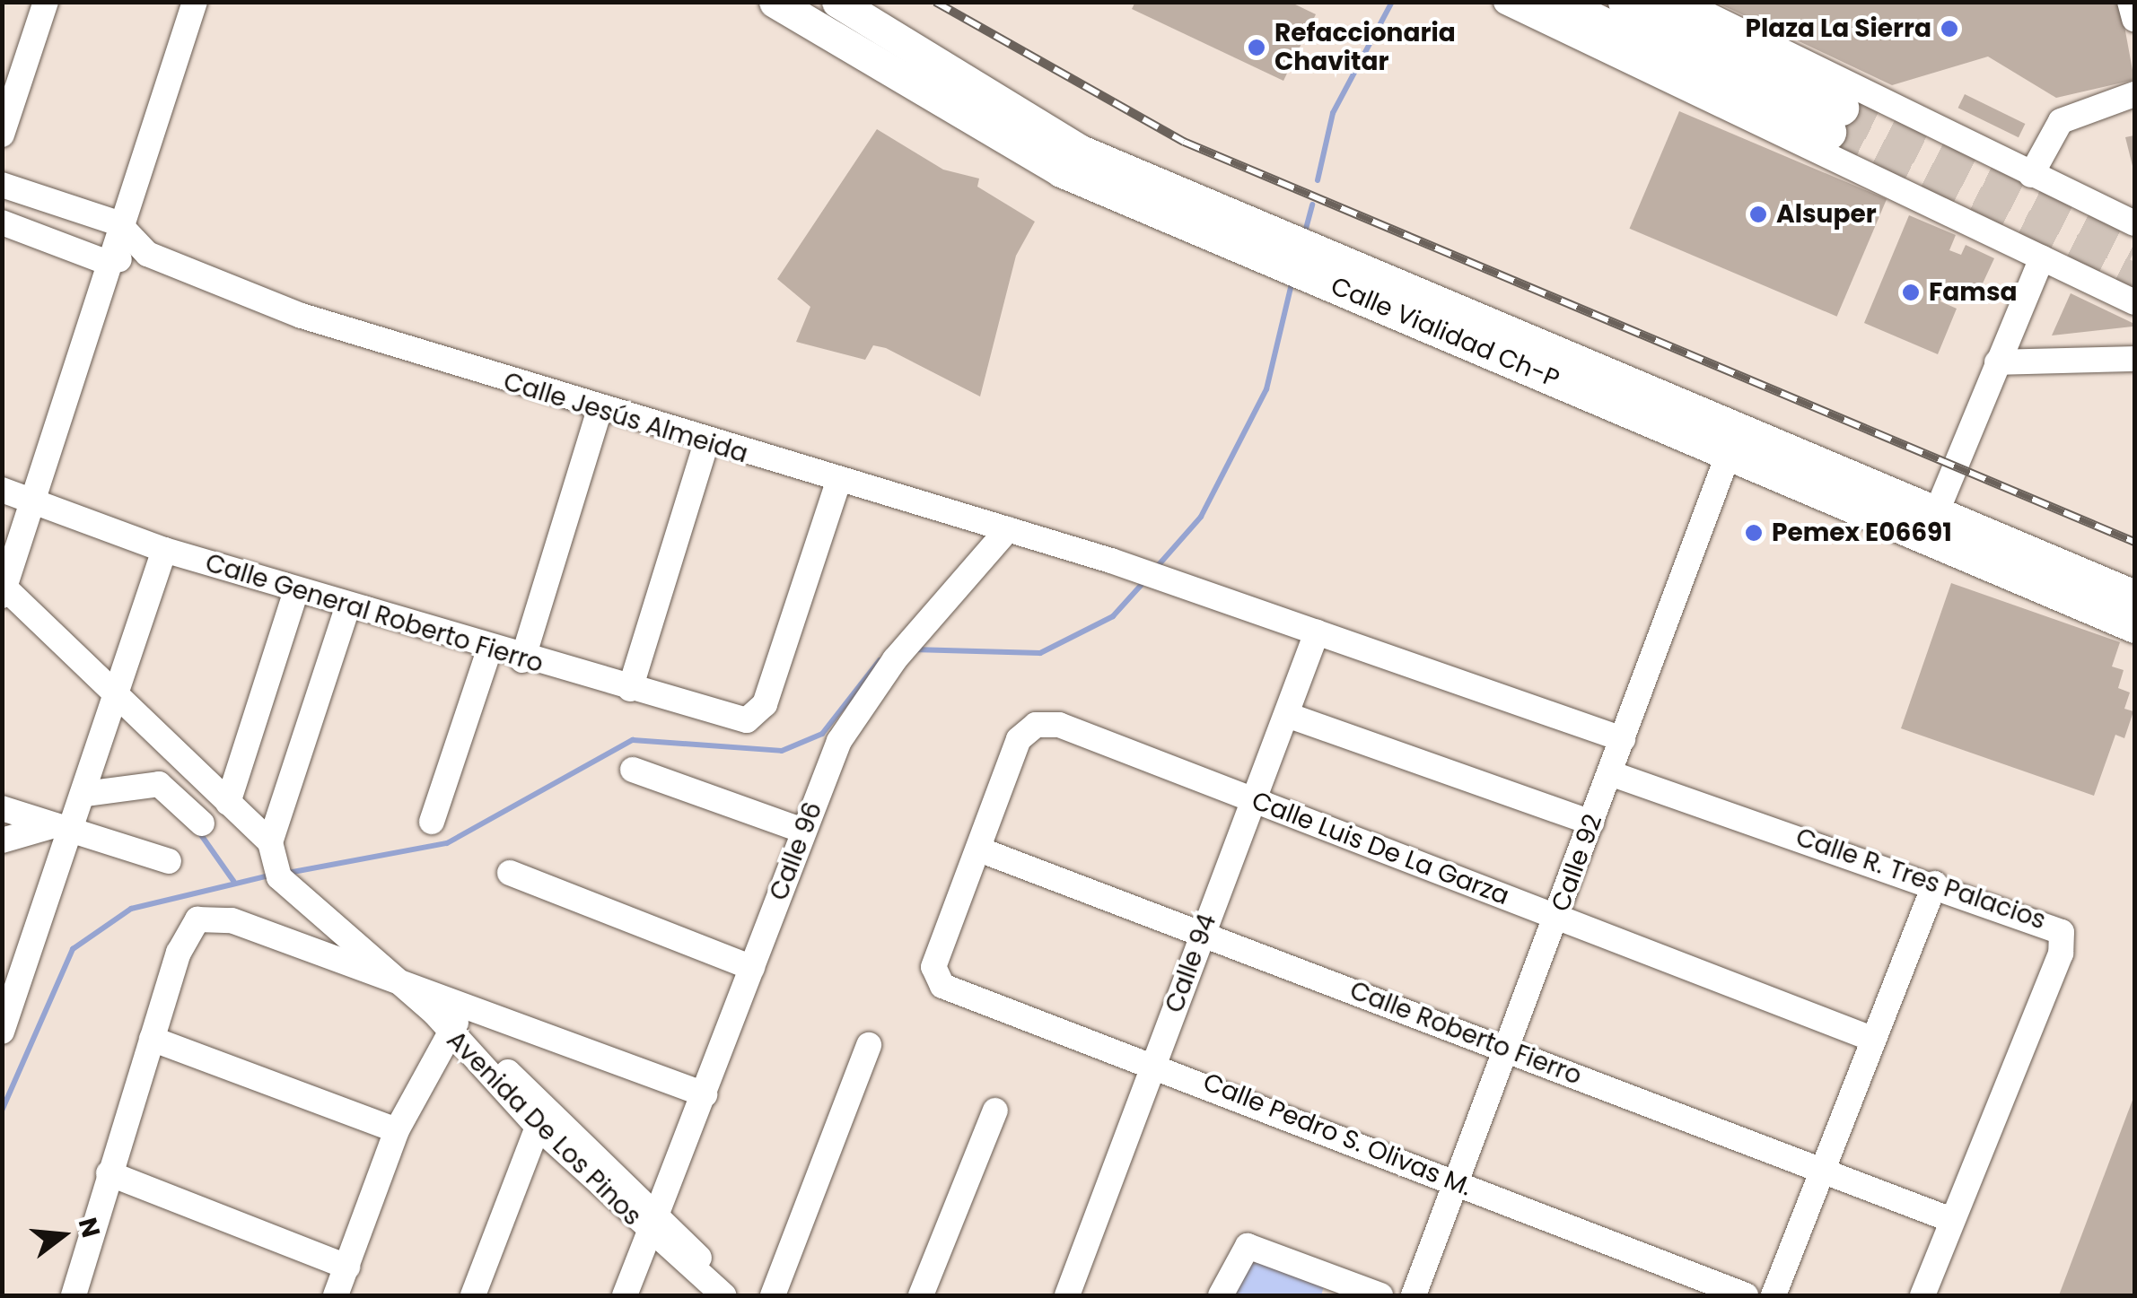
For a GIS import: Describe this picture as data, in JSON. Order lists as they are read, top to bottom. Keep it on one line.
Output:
{"streets":{"main road":["Calle Vialidad Ch-P"],"street":["Calle Jesús Almeida","Calle General Roberto Fierro","Calle Luis De La Garza","Calle 96","Calle 92","Calle R. Tres Palacios","Calle 94","Calle Roberto Fierro","Avenida De Los Pinos","Calle Pedro S. Olivas M."]},"crossings":[["Calle Vialidad Ch-P","Calle 92"],["Calle Jesús Almeida","Calle General Roberto Fierro"],["Calle Jesús Almeida","Calle 96"],["Calle Jesús Almeida","Calle 94"],["Calle Luis De La Garza","Calle 92"],["Calle Luis De La Garza","Calle 94"],["Calle Luis De La Garza","Calle Roberto Fierro"],["Calle Luis De La Garza","Calle Pedro S. Olivas M."],["Calle 96","Avenida De Los Pinos"],["Calle 92","Calle R. Tres Palacios"],["Calle 92","Calle Roberto Fierro"],["Calle 92","Calle Pedro S. Olivas M."],["Calle R. Tres Palacios","Calle Roberto Fierro"],["Calle 94","Calle Roberto Fierro"],["Calle 94","Calle Pedro S. Olivas M."],["Calle Roberto Fierro","Calle Pedro S. Olivas M."]],"places":["Plaza La Sierra","Refaccionaria Chavitar","Alsuper","Famsa","Pemex E06691"],"north":"right"}
